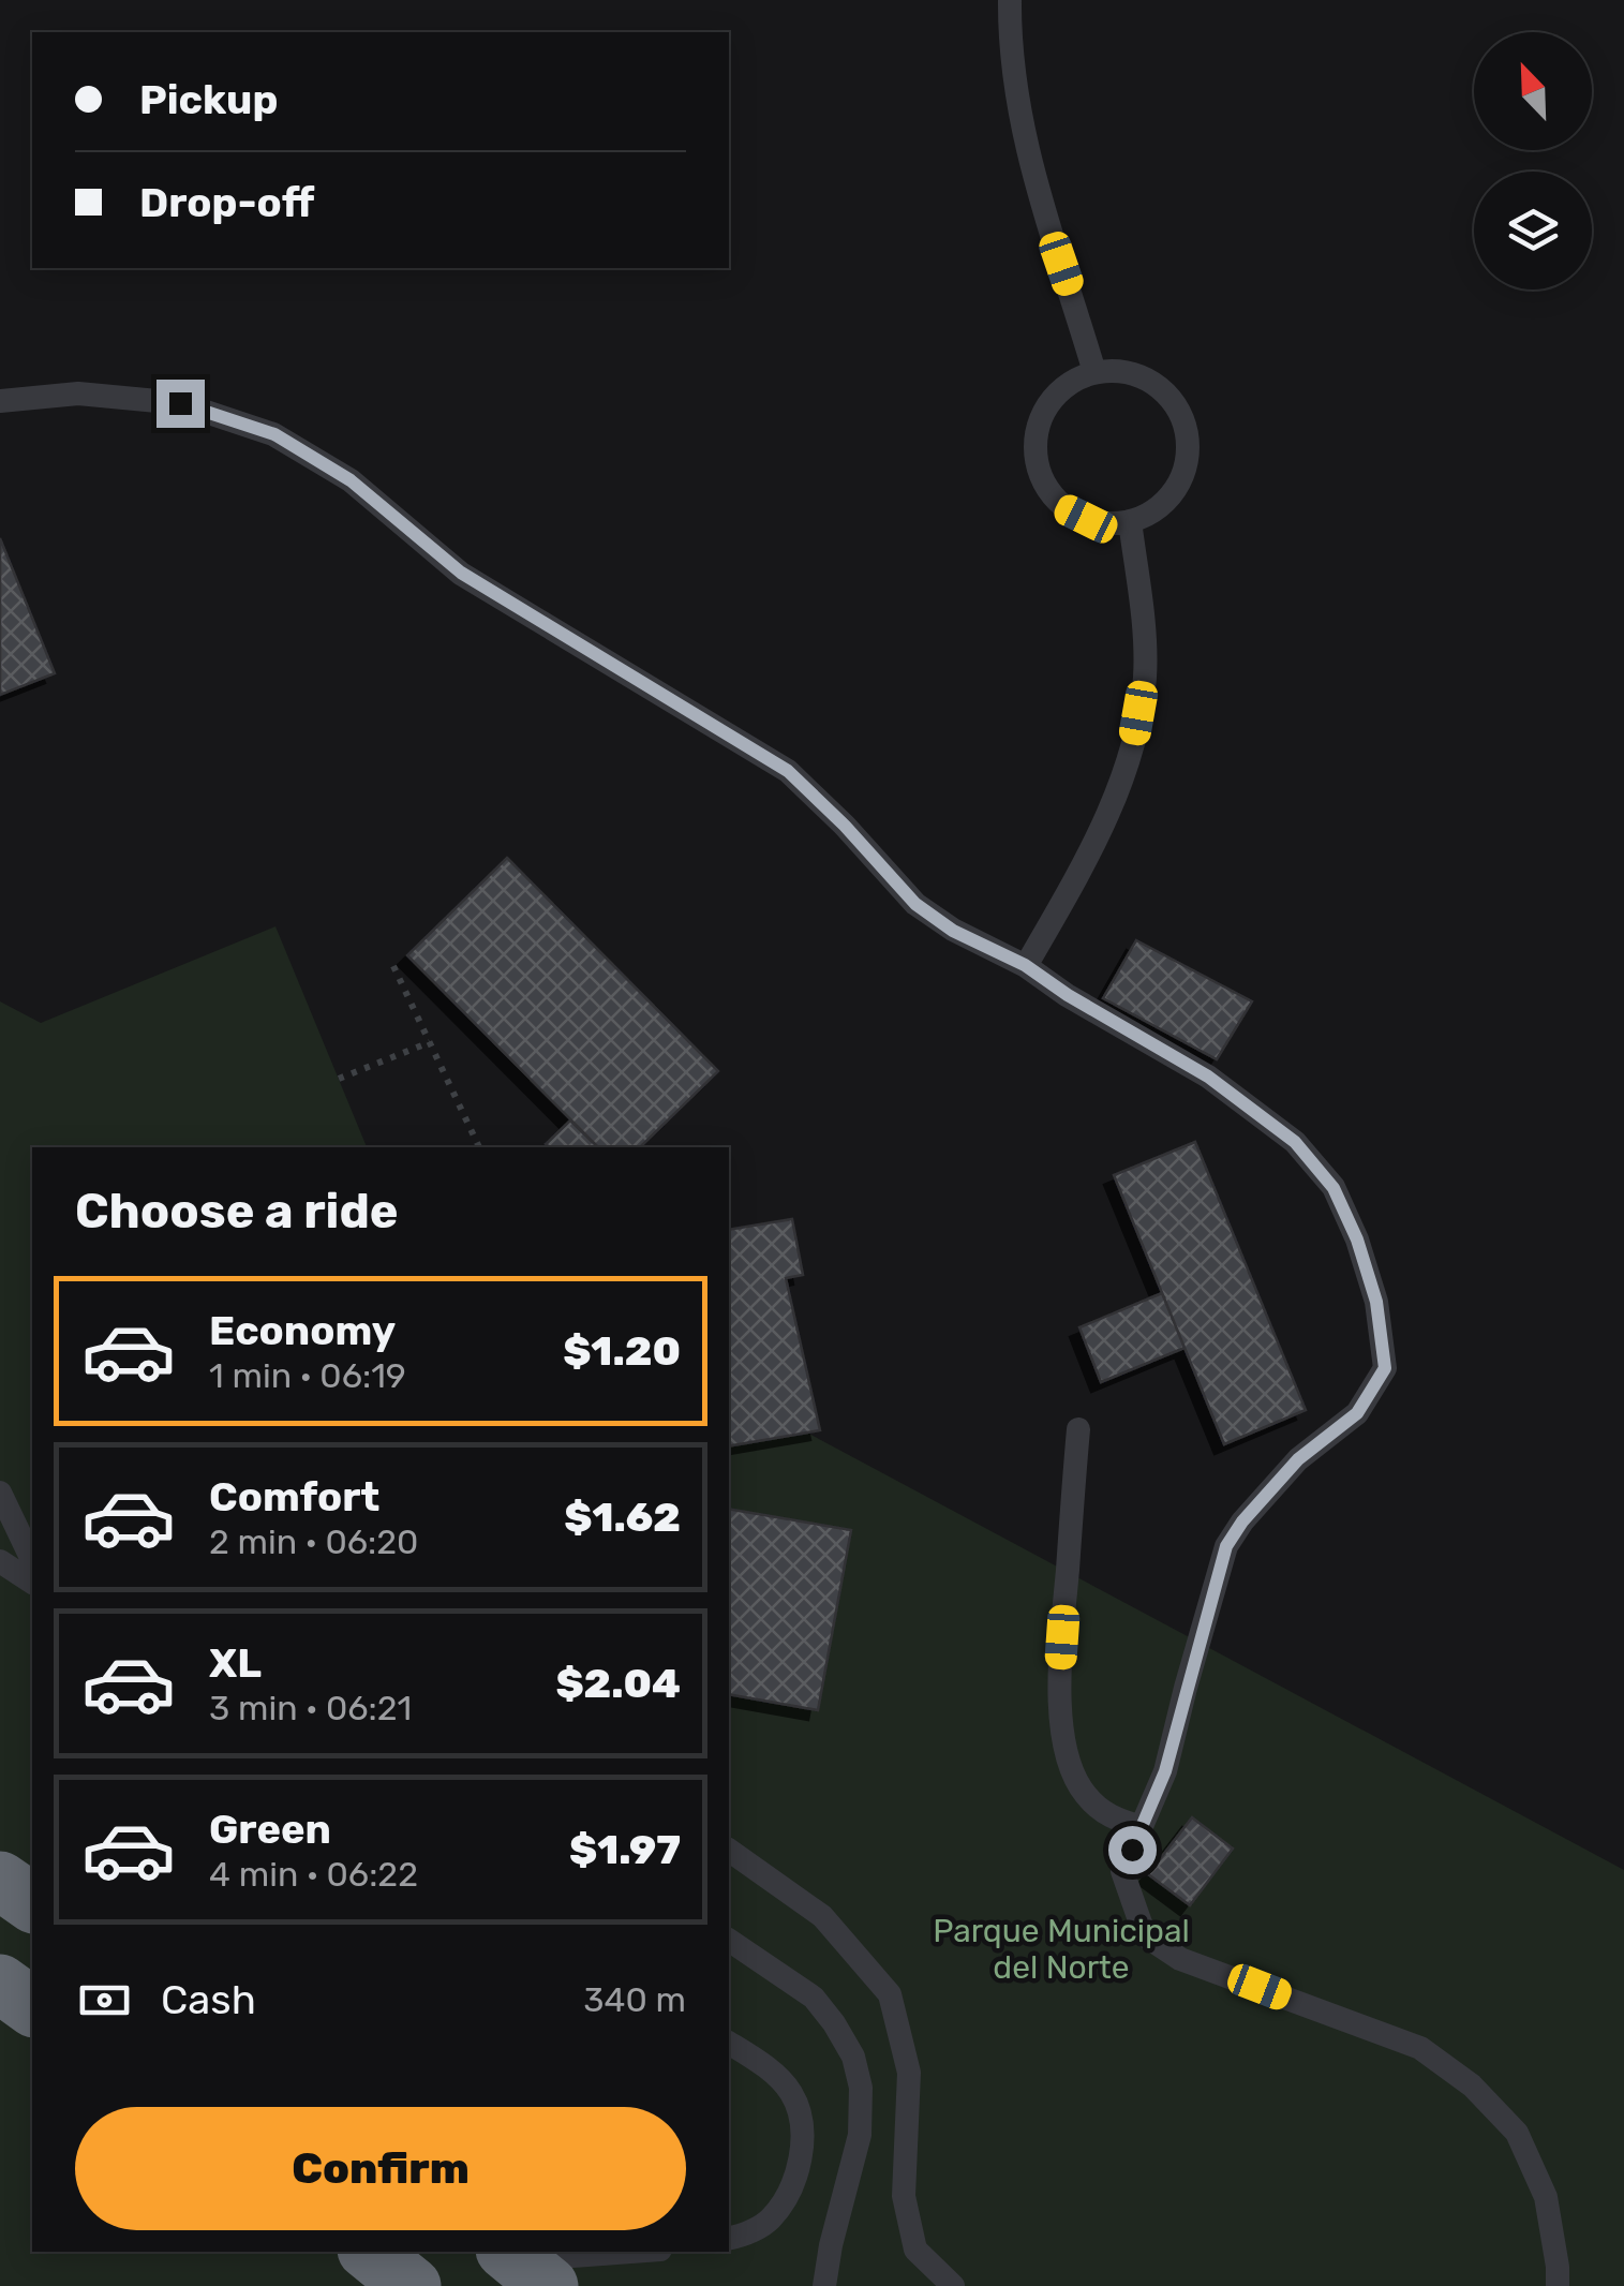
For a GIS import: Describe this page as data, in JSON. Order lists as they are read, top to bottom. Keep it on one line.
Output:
{"parks":["Parque Municipal del Norte"],"north":"top left","page":{"banner":["Pickup","Drop-off"],"heading":"Choose a ride","list":[{"name":"Economy","note":"1 min · 06:19","value":"$1.20"},{"name":"Comfort","note":"2 min · 06:20","value":"$1.62"},{"name":"XL","note":"3 min · 06:21","value":"$2.04"},{"name":"Green","note":"4 min · 06:22","value":"$1.97"}],"pay":["Cash","340 m"],"buttons":"Confirm"}}
